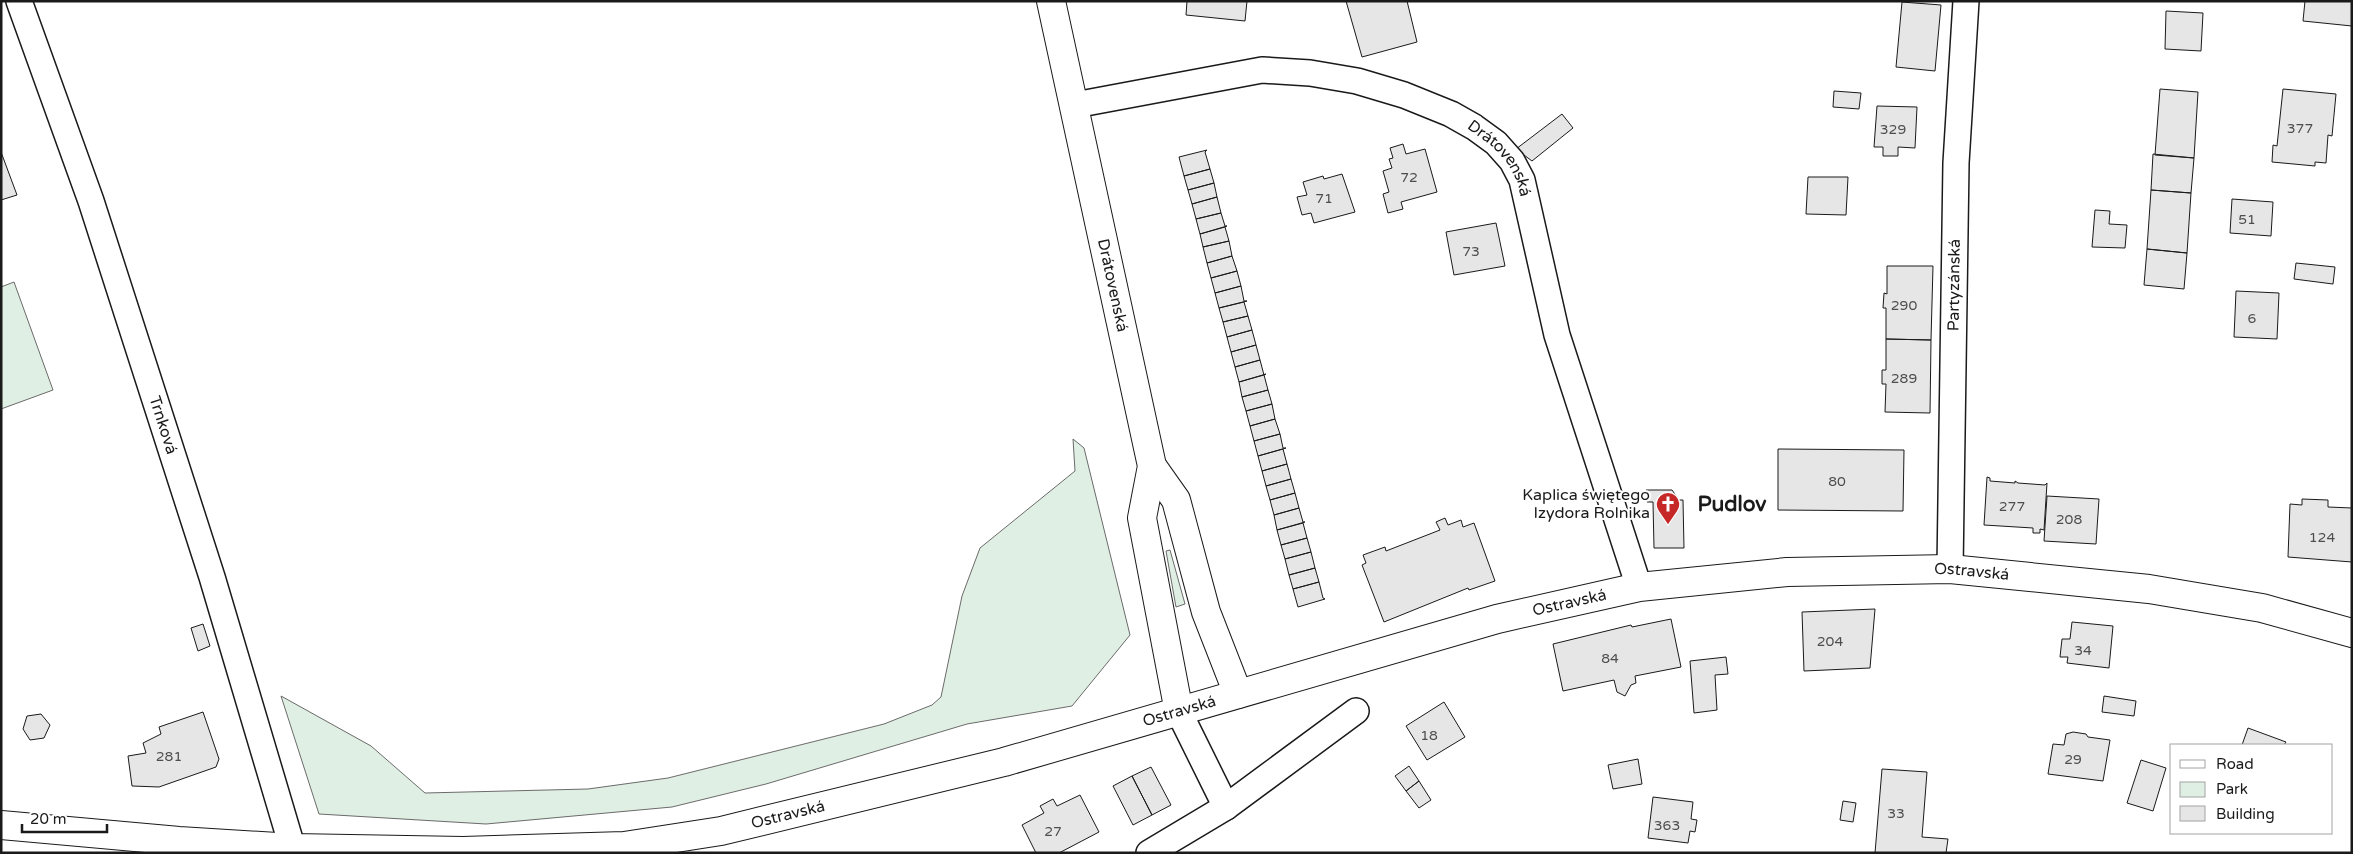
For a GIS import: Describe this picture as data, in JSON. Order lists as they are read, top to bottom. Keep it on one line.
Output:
{"streets":{"main road":["Drátovenská","Ostravská"],"street":["Partyzánská","Trnková"]},"crossings":[["Drátovenská","Ostravská"],["Partyzánská","Ostravská"],["Trnková","Ostravská"]],"districts":["Pudlov"],"places":{"church":["Kaplica świętego Izydora Rolnika"]},"house_numbers":["377","329","72","71","51","73","290","6","289","80","277","208","124","204","34","84","18","281","29","33","363","27"],"legend":["Road","Park","Building"],"scale_bar":"20 m"}
